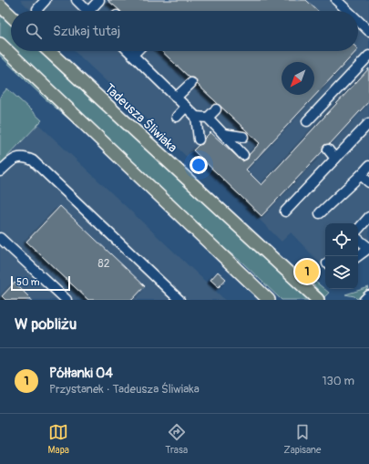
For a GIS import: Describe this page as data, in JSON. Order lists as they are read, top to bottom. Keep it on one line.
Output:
{"streets":{"main road":["Tadeusza Śliwiaka"]},"house_numbers":["82"],"scale_bar":"50 m","north":"bottom left","page":{"search":"Szukaj tutaj","pins":"1","scale":"50 m","heading":"W pobliżu","list":[{"mark":"1","name":"Półłanki 04","note":"Przystanek · Tadeusza Śliwiaka","value":"130 m"}],"nav":["Mapa","Trasa","Zapisane"]}}
